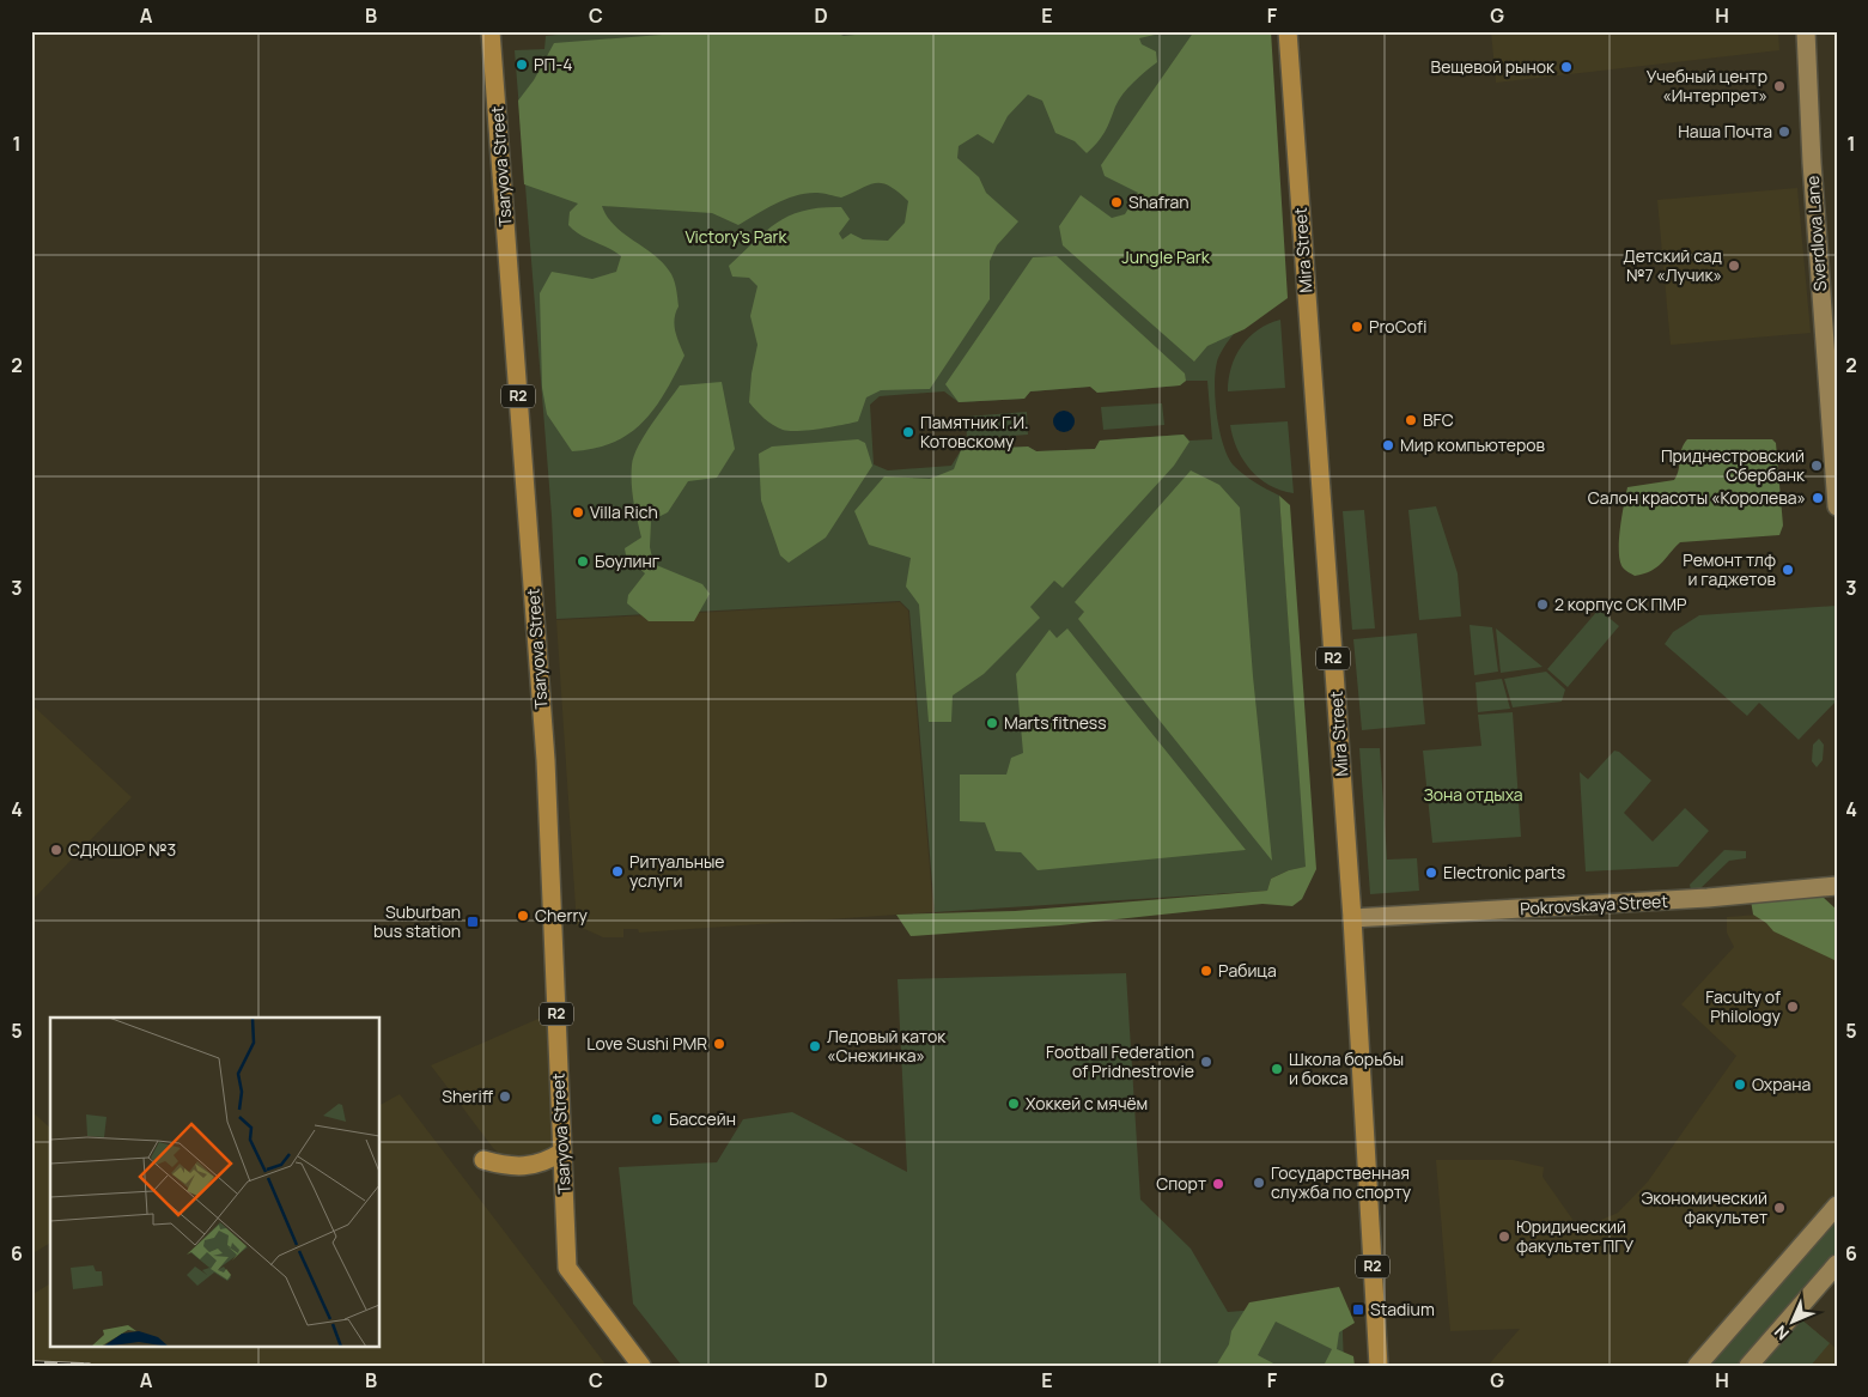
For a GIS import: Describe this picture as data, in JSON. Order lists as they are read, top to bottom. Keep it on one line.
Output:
{"streets":{"main road":["Tsaryova Street","Mira Street","R2"],"street":["Sverdlova Lane","Pokrovskaya Street"]},"crossings":[["Mira Street","Pokrovskaya Street"]],"parks":["Victory's Park","Jungle Park","Зона отдыха"],"places":{"other":["РП-4","Вещевой рынок","Учебный центр «Интерпрет»","Наша Почта","Shafran","Детский сад №7 «Лучик»","ProCofi","BFC","Памятник Г.И. Котовскому","Мир компьютеров","Приднестровский Сбербанк","Салон красоты «Королева»","Villa Rich","Боулинг","Ремонт тлф и гаджетов","2 корпус СК ПМР","Marts fitness","СДЮШОР №3","Ритуальные услуги","Electronic parts","Cherry","Рабица","Faculty of Philology","Love Sushi PMR","Ледовый каток «Снежинка»","Football Federation of Pridnestrovie","Школа борьбы и бокса","Охрана","Sheriff","Хоккей с мячём","Бассейн","Государственная служба по спорту","Спорт","Экономический факультет","Юридический факультет ПГУ"],"transit":["Suburban bus station","Stadium"]},"north":"bottom left","grid":{"columns":["A","B","C","D","E","F","G","H"],"rows":["1","2","3","4","5","6"]}}
